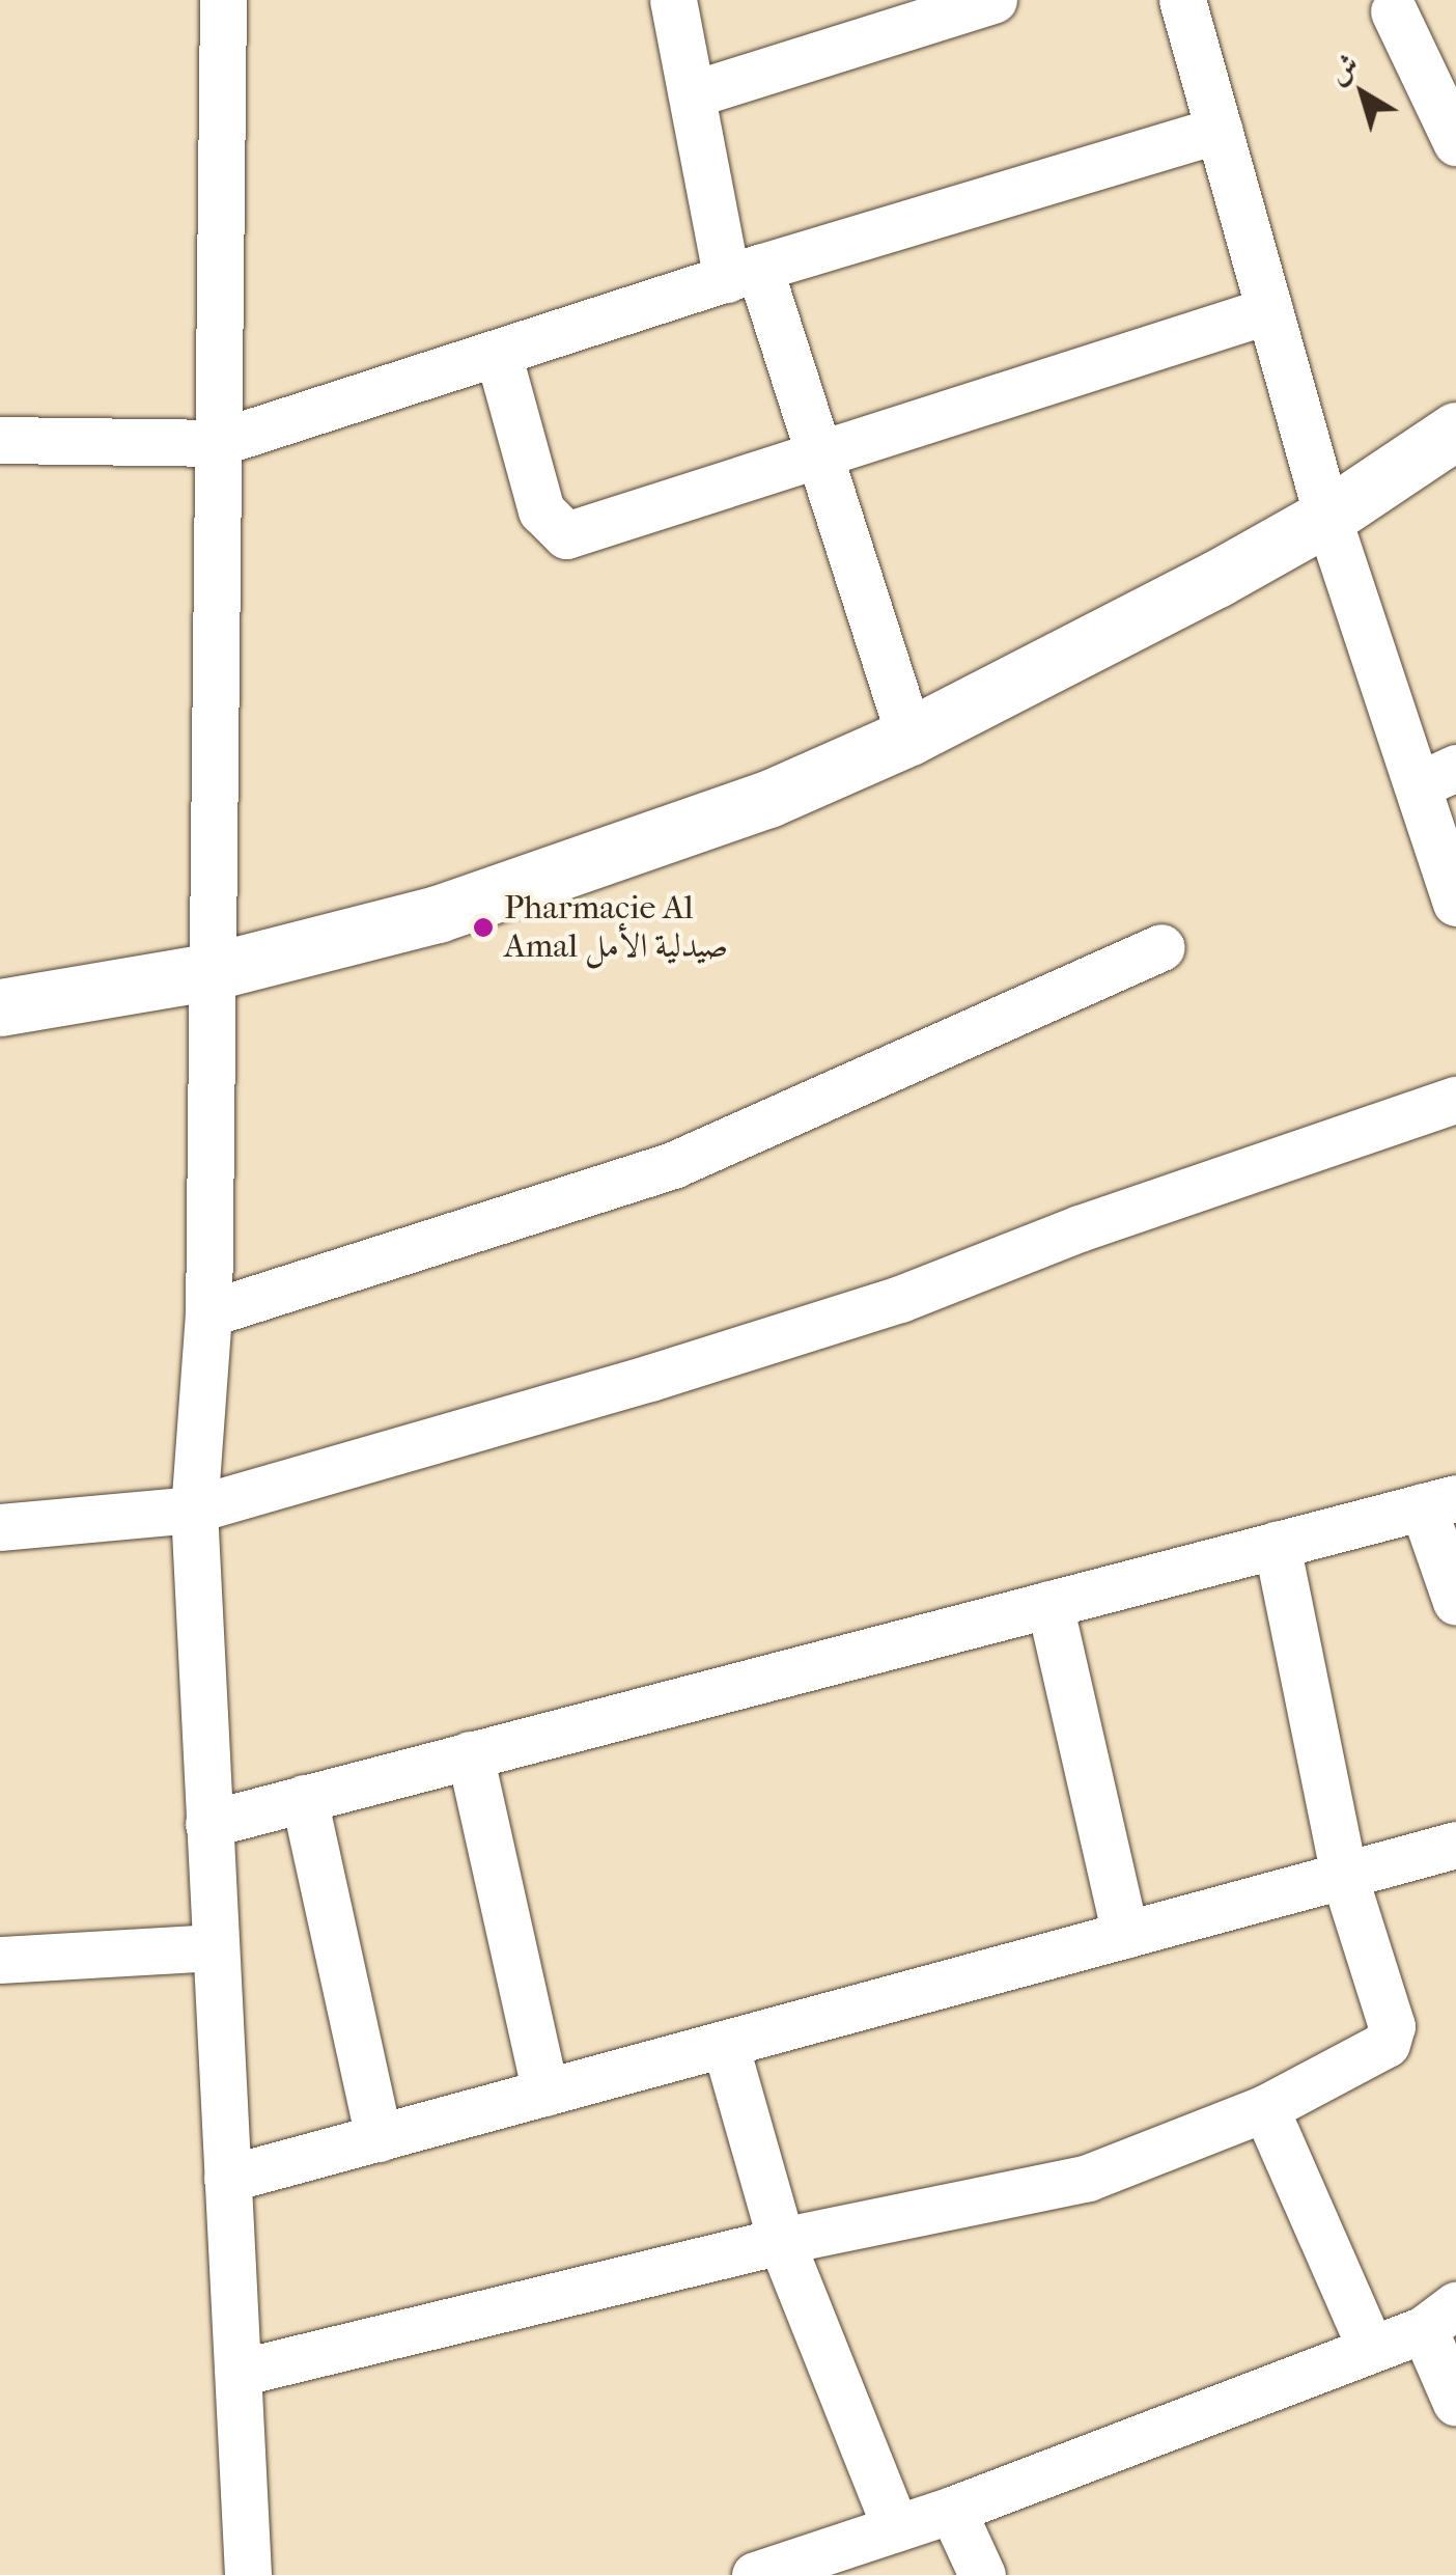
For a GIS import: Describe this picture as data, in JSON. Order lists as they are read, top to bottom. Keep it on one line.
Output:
{"places":["Pharmacie Al Amal صيدلية الأمل"],"north":"top left"}
